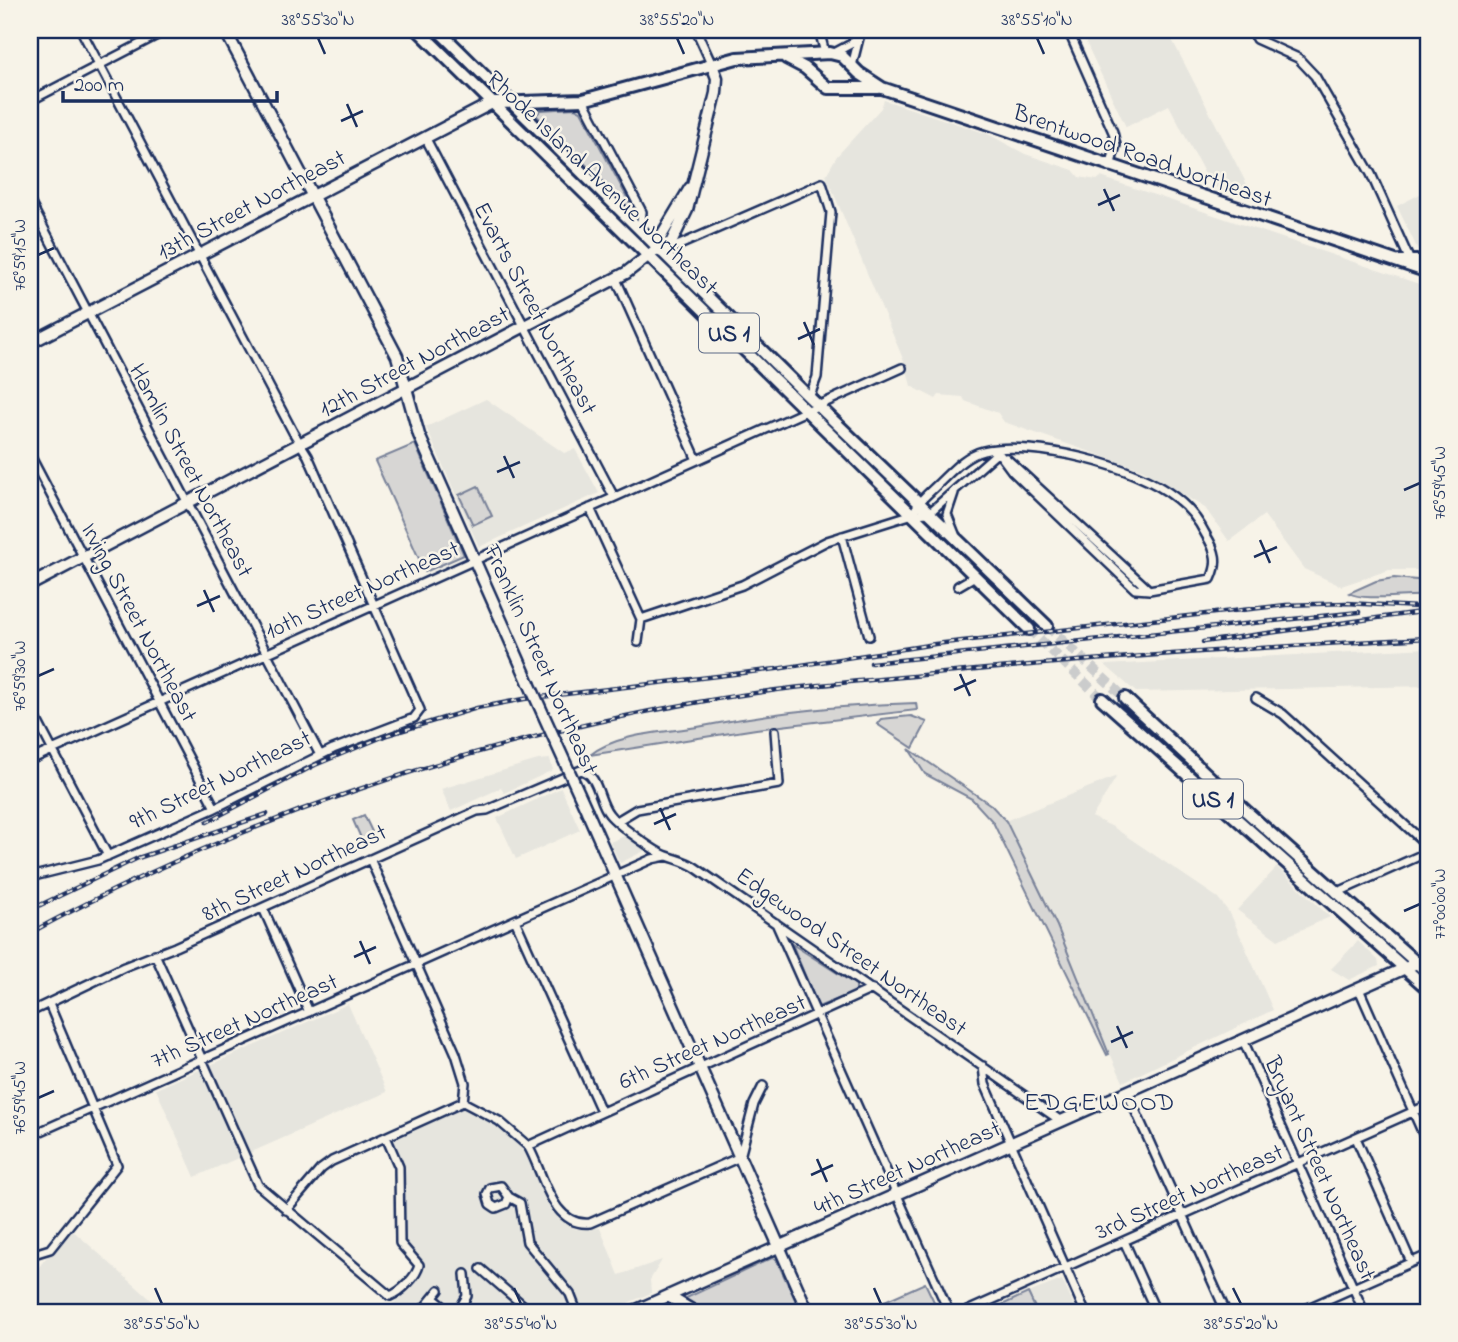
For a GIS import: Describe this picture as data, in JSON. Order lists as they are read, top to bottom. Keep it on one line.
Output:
{"streets":{"main road":["Brentwood Road Northeast","Rhode Island Avenue Northeast","US 1"],"street":["13th Street Northeast","Evarts Street Northeast","12th Street Northeast","Hamlin Street Northeast","10th Street Northeast","Irving Street Northeast","Franklin Street Northeast","9th Street Northeast","8th Street Northeast","Edgewood Street Northeast","7th Street Northeast","6th Street Northeast","4th Street Northeast","Bryant Street Northeast","3rd Street Northeast"]},"crossings":[["Rhode Island Avenue Northeast","13th Street Northeast"],["Rhode Island Avenue Northeast","12th Street Northeast"],["Rhode Island Avenue Northeast","10th Street Northeast"],["13th Street Northeast","Evarts Street Northeast"],["13th Street Northeast","Hamlin Street Northeast"],["13th Street Northeast","Franklin Street Northeast"],["Evarts Street Northeast","12th Street Northeast"],["Evarts Street Northeast","10th Street Northeast"],["US 1","4th Street Northeast"],["12th Street Northeast","Hamlin Street Northeast"],["12th Street Northeast","10th Street Northeast"],["12th Street Northeast","Irving Street Northeast"],["12th Street Northeast","Franklin Street Northeast"],["Hamlin Street Northeast","10th Street Northeast"],["Hamlin Street Northeast","9th Street Northeast"],["10th Street Northeast","Irving Street Northeast"],["10th Street Northeast","Franklin Street Northeast"],["10th Street Northeast","9th Street Northeast"],["Irving Street Northeast","9th Street Northeast"],["Franklin Street Northeast","7th Street Northeast"],["Franklin Street Northeast","6th Street Northeast"],["Franklin Street Northeast","4th Street Northeast"],["8th Street Northeast","Edgewood Street Northeast"],["Edgewood Street Northeast","7th Street Northeast"],["Edgewood Street Northeast","6th Street Northeast"],["Edgewood Street Northeast","4th Street Northeast"],["4th Street Northeast","Bryant Street Northeast"],["Bryant Street Northeast","3rd Street Northeast"]],"districts":["EDGEWOOD"],"scale_bar":"200 m","coordinates":["38°55'30\"N","38°55'20\"N","38°55'10\"N","76°59'15\"W","76°59'45\"W","76°59'30\"W","77°00'00\"W","38°55'50\"N","38°55'40\"N"]}
